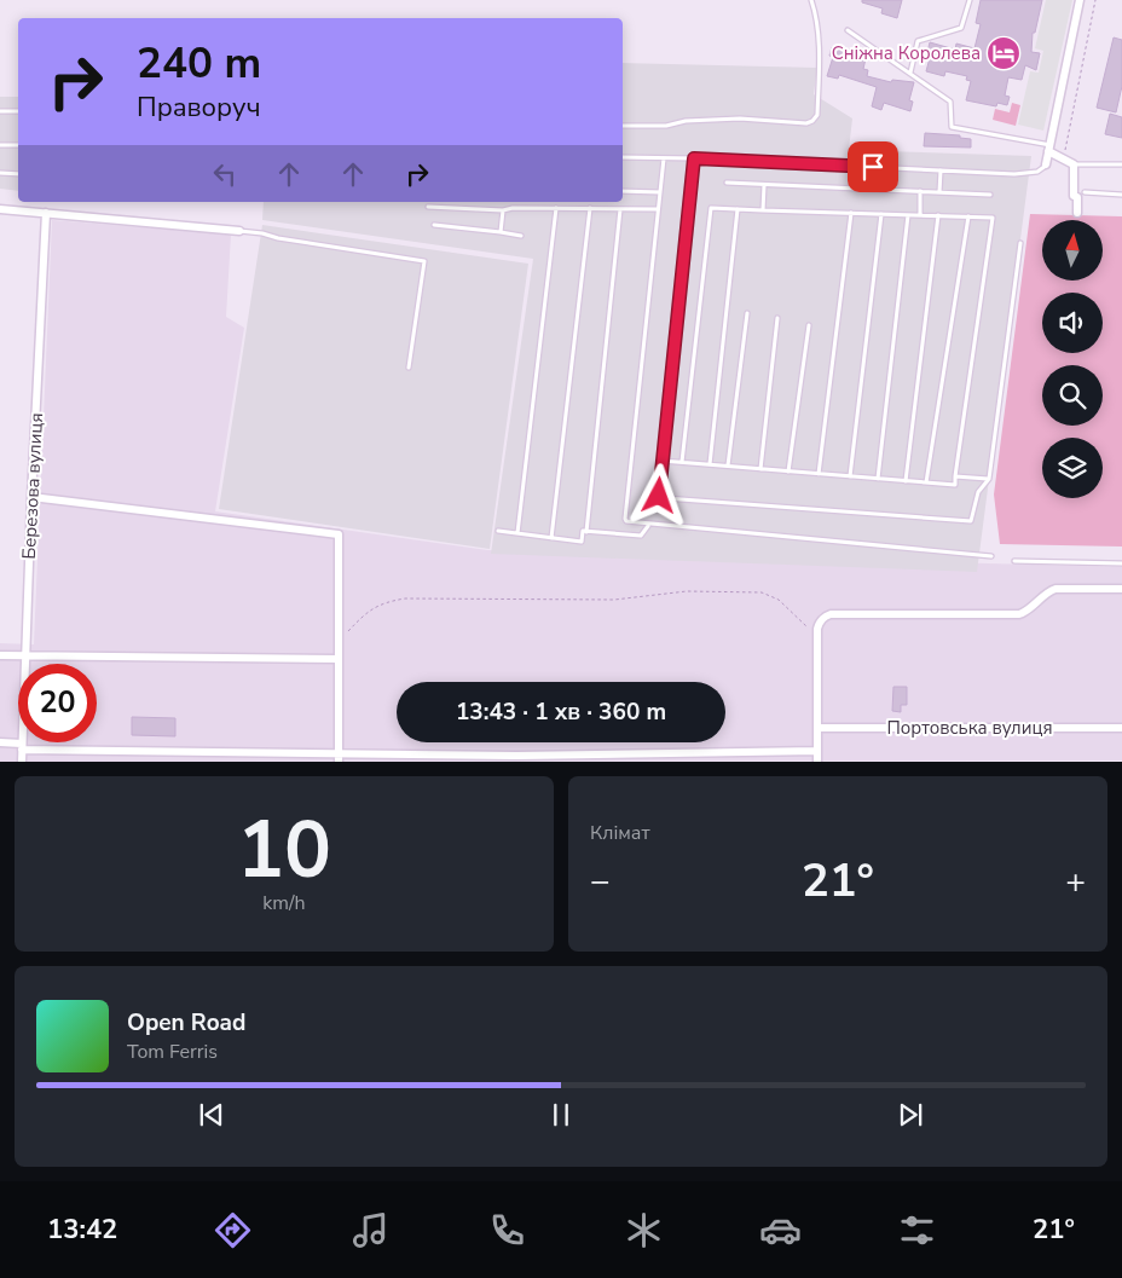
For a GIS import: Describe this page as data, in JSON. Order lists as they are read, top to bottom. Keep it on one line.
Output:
{"streets":{"street":["Березова вулиця","Портовська вулиця"]},"places":{"hotel":["Сніжна Королева"]},"north":"top","page":{"turn":["240 m","Праворуч"],"limit":"20","trip":"13:43 · 1 хв · 360 m","tile":[["10","km/h"],"Клімат"],"heat":["−","21°","+"],"song":["Open Road","Tom Ferris"],"tabs":["13:42","21°"]}}
